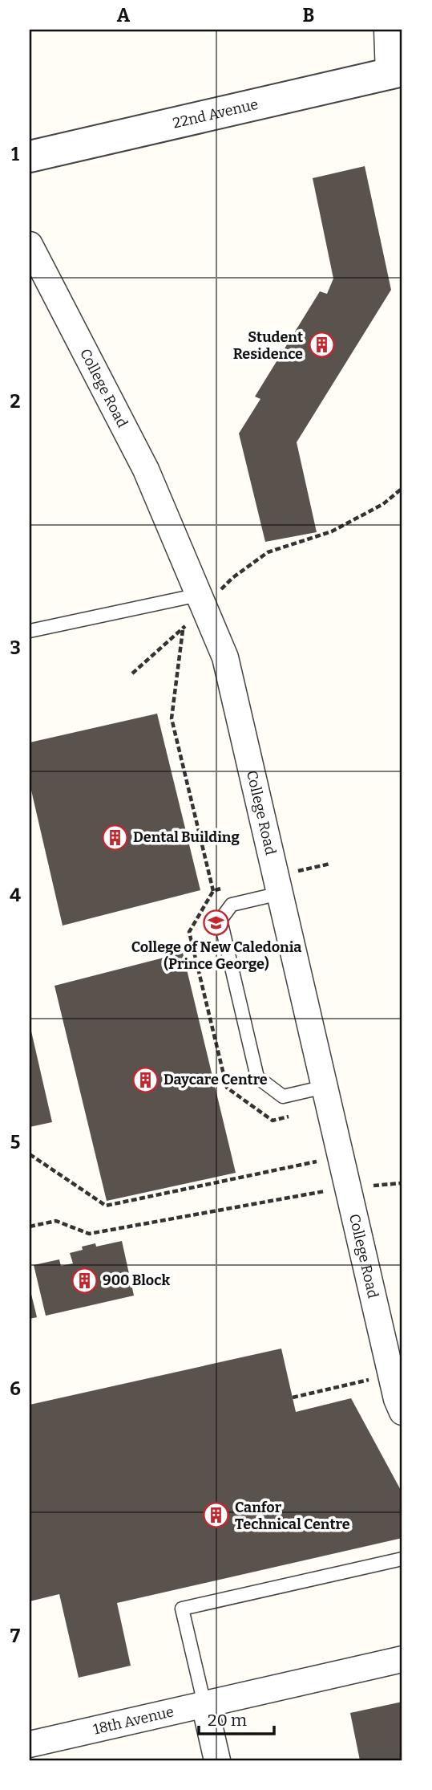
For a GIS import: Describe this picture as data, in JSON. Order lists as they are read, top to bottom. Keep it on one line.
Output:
{"streets":{"street":["22nd Avenue","College Road","18th Avenue"]},"places":{"building":["Student Residence","Dental Building","Daycare Centre","900 Block","Canfor Technical Centre"],"school or university":["College of New Caledonia (Prince George)"]},"scale_bar":"20 m","grid":{"columns":["A","B"],"rows":["1","2","3","4","5","6","7"]}}
